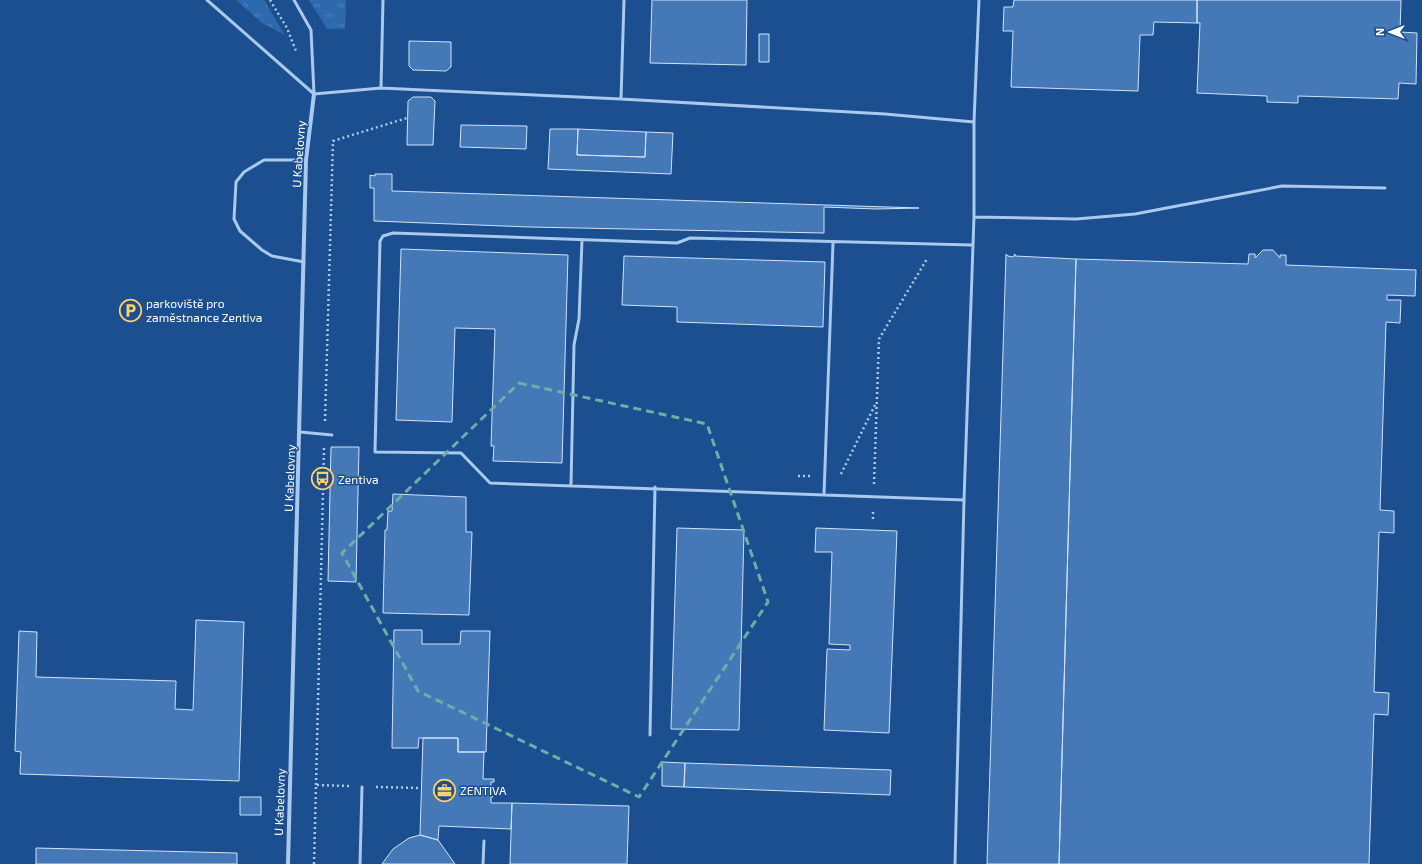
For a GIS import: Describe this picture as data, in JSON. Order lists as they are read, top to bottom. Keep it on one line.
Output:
{"streets":{"street":["U Kabelovny"]},"places":{"parking":["parkoviště pro zaměstnance Zentiva"],"bus stop":["Zentiva"],"office":["ZENTIVA"]},"north":"left"}
